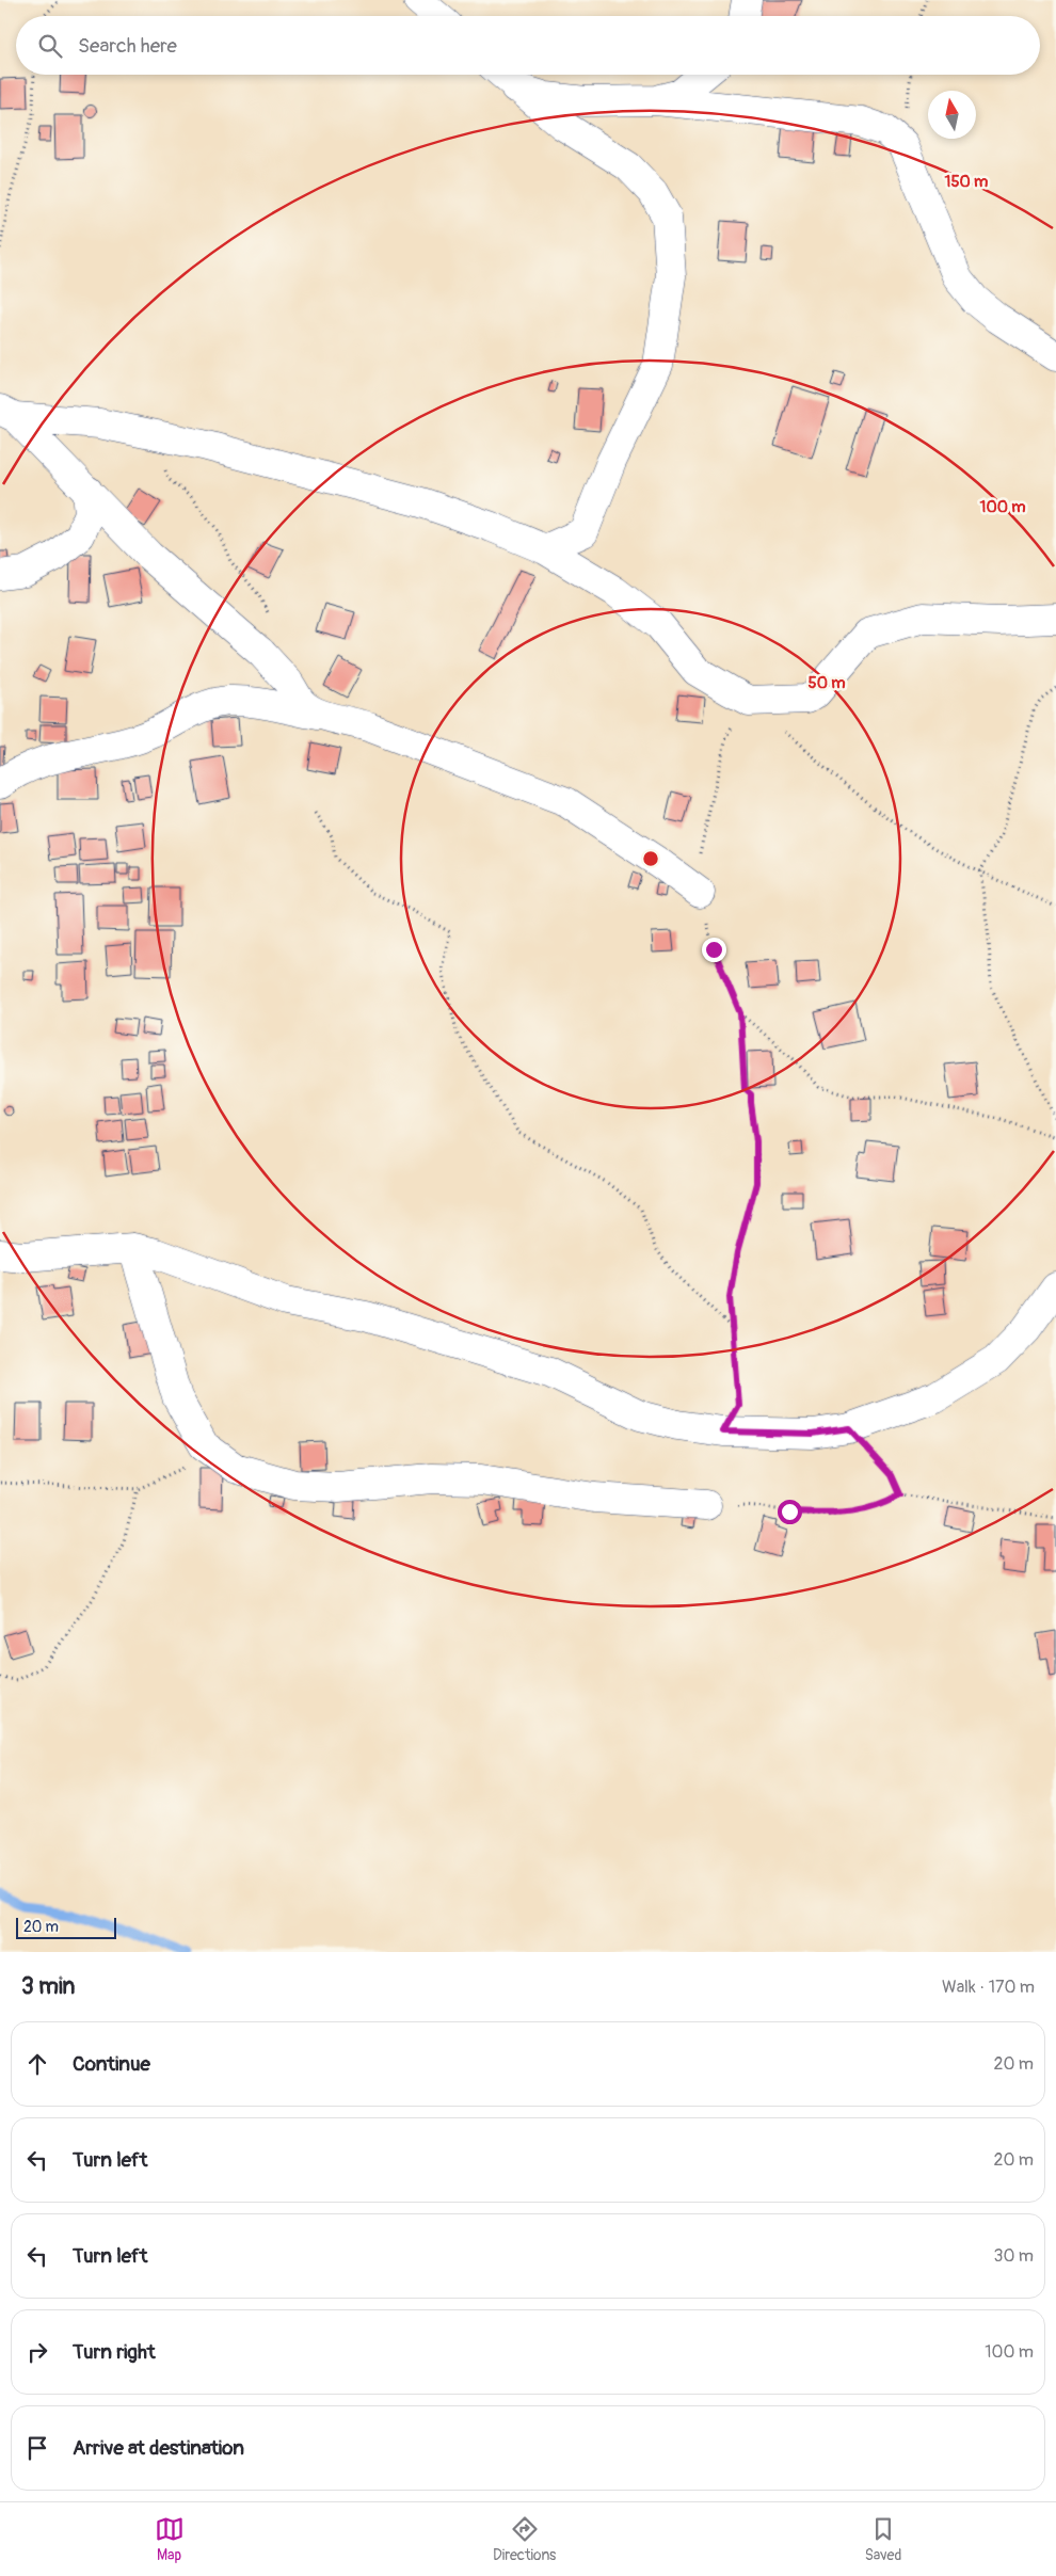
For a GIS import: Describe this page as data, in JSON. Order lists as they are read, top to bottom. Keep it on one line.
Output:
{"scale_bar":"20 m","north":"top","page":{"search":"Search here","scale":"20 m","heading":["3 min","Walk · 170 m"],"list":[["Continue","20 m"],["Turn left","20 m"],["Turn left","30 m"],["Turn right","100 m"],"Arrive at destination"],"nav":["Map","Directions","Saved"]},"rings":["150 m","100 m","50 m"]}
